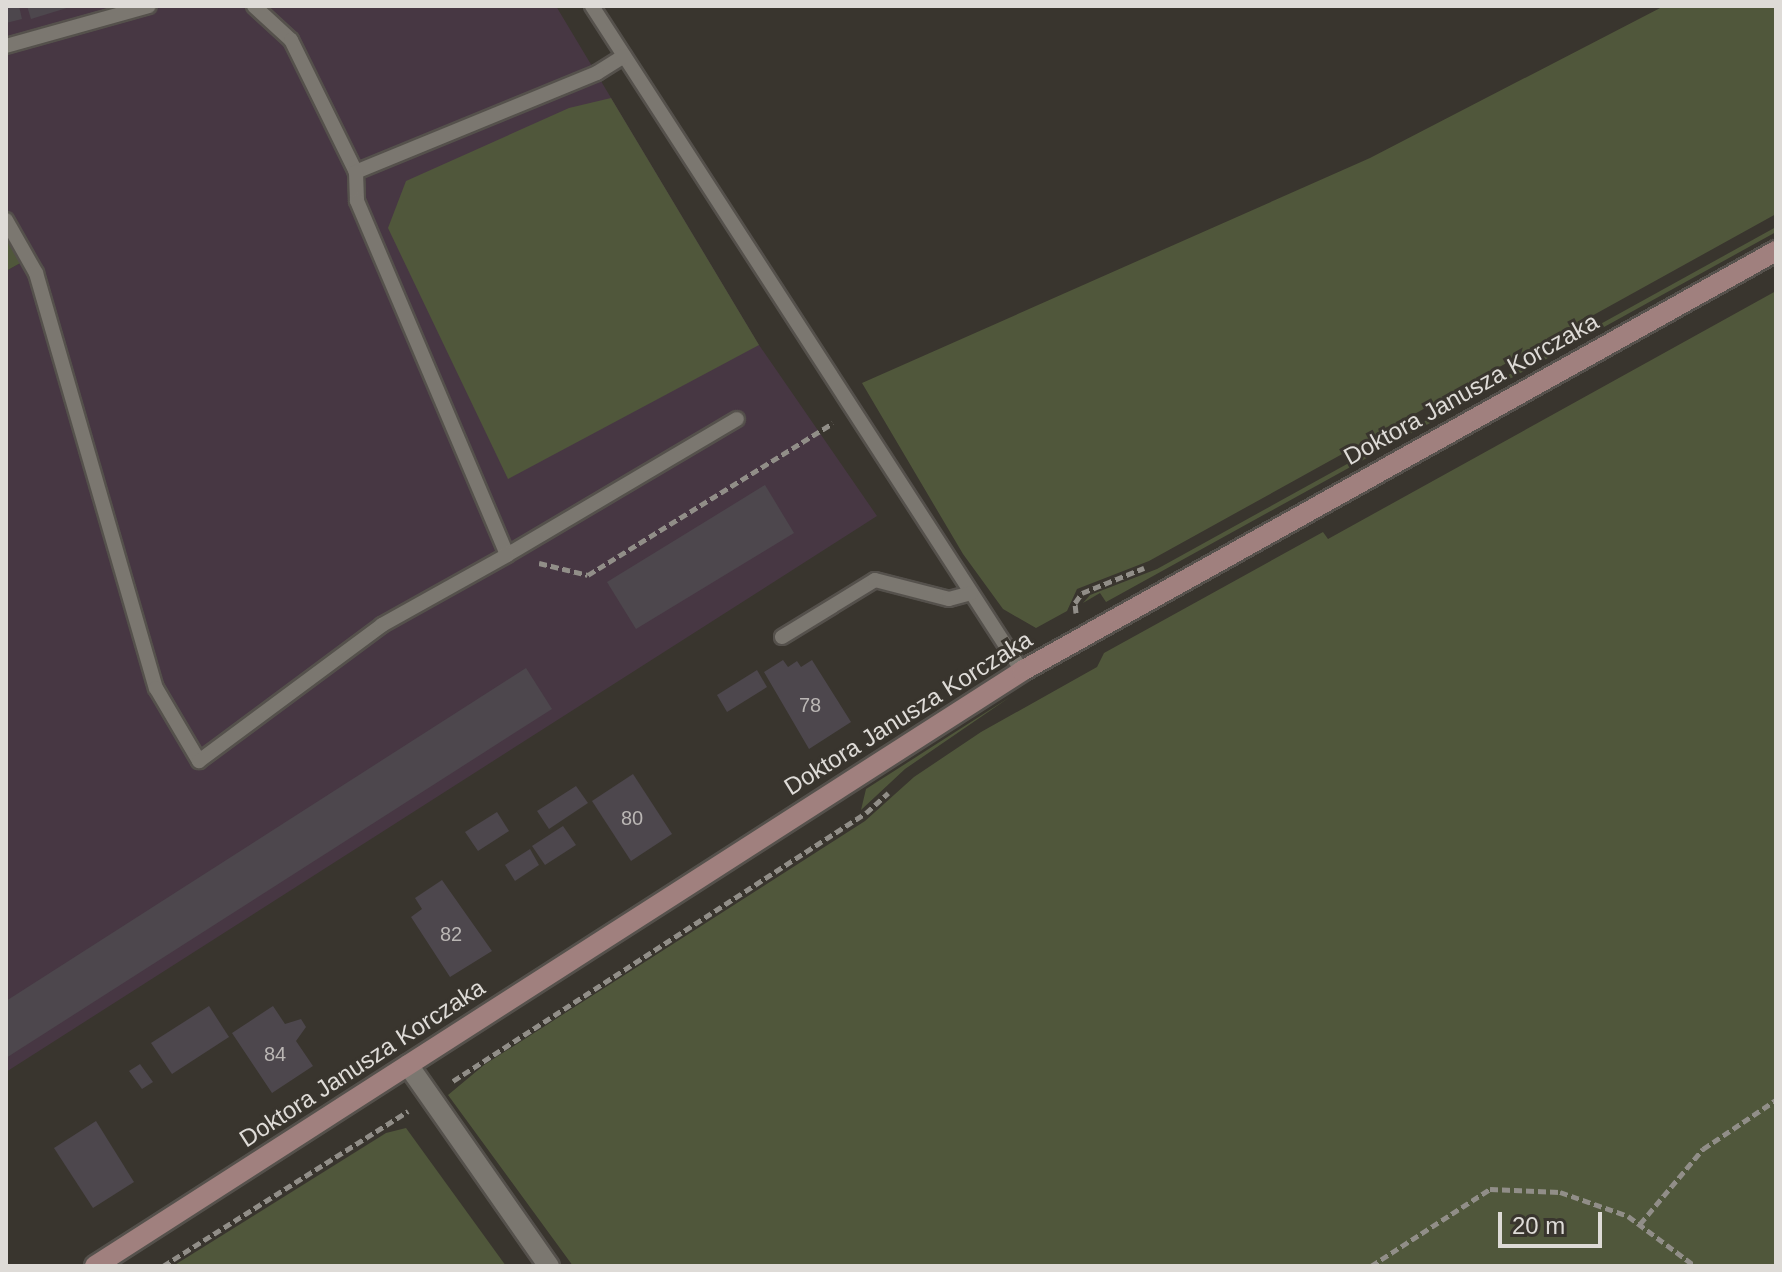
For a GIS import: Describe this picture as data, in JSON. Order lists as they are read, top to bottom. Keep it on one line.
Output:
{"streets":{"street":["Doktora Janusza Korczaka"]},"house_numbers":["78","80","82","84"],"scale_bar":"20 m"}
